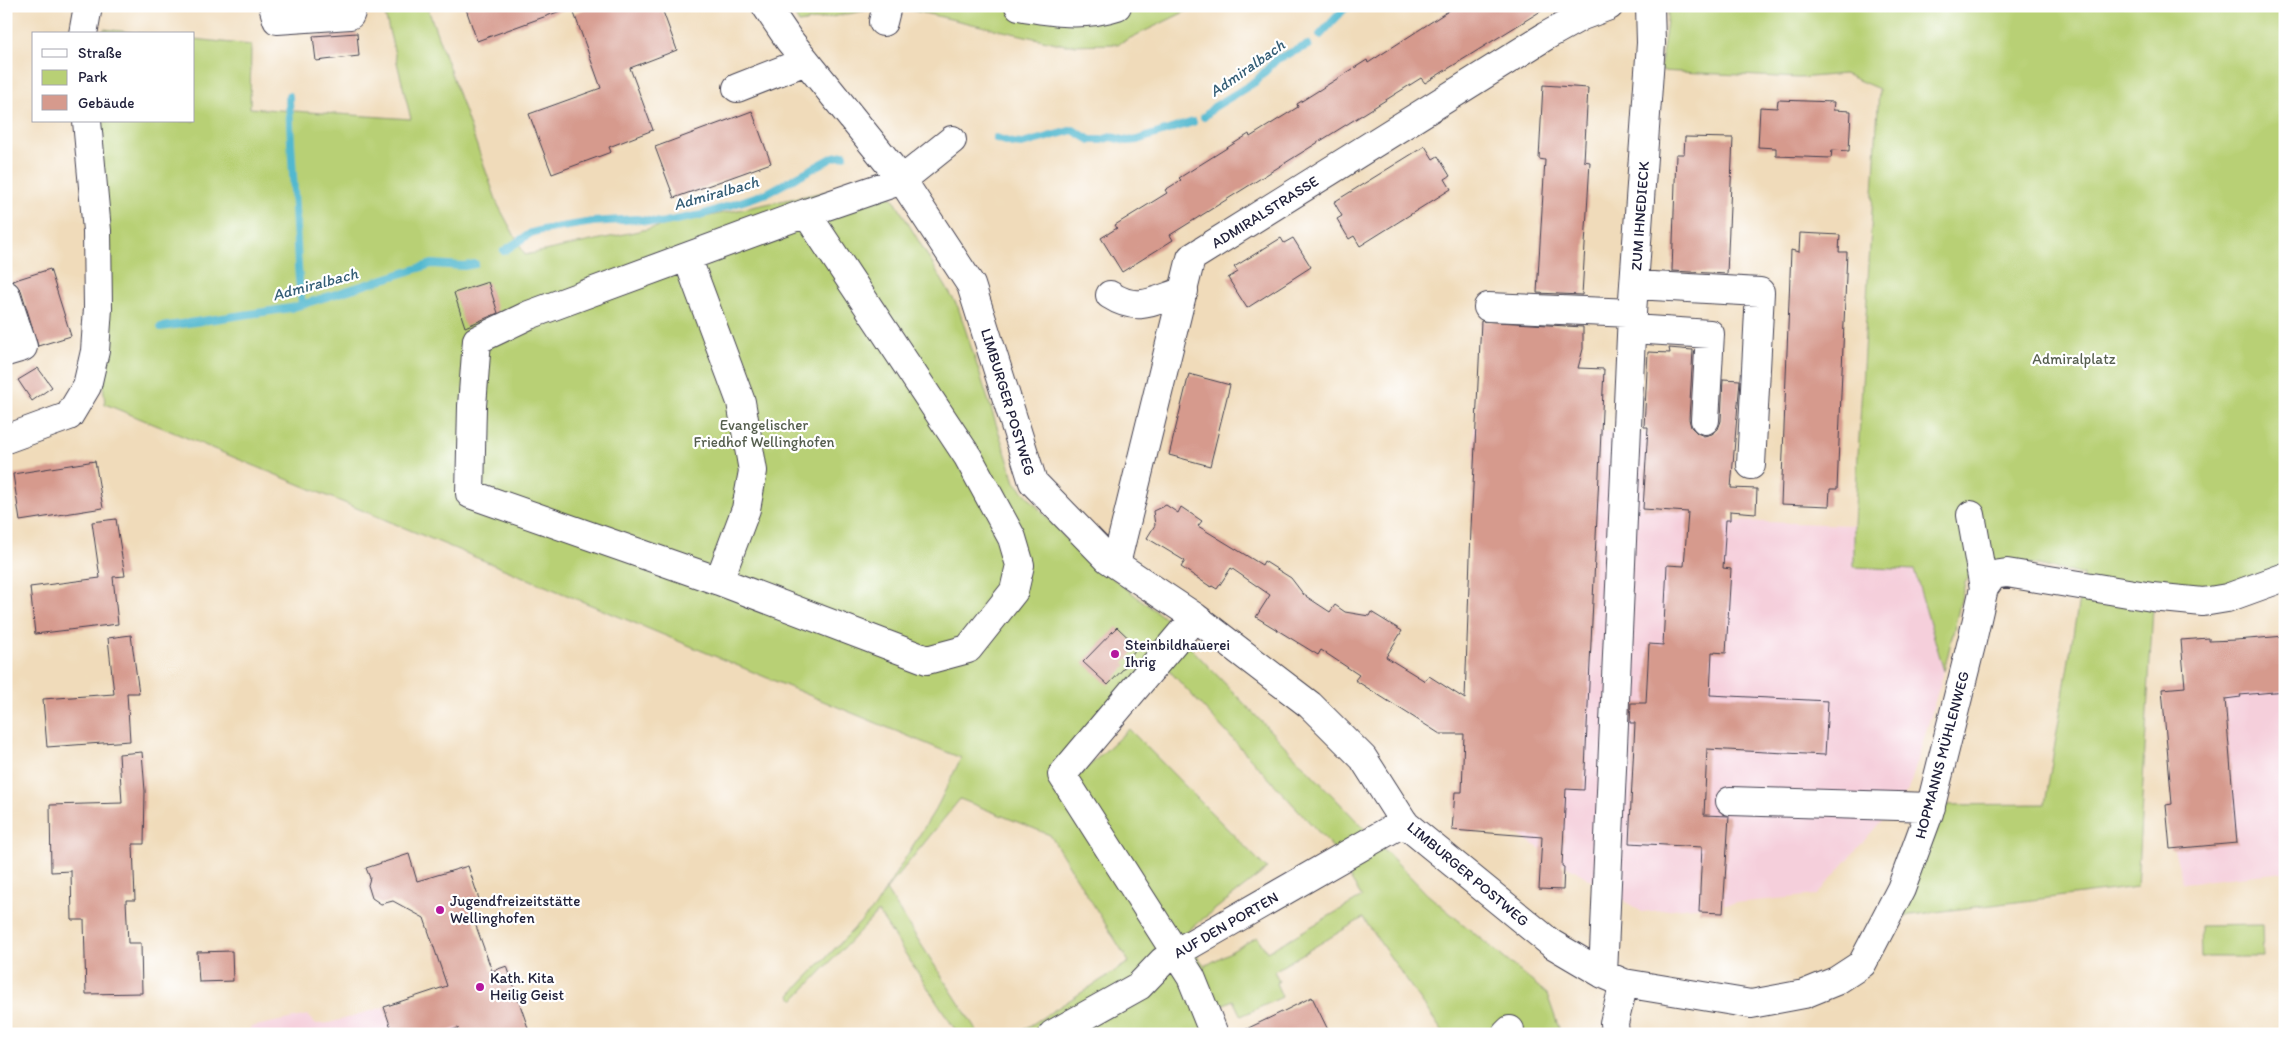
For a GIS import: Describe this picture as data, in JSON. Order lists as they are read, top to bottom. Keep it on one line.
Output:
{"streets":{"street":["ADMIRALSTRASSE","ZUM IHNEDIECK","LIMBURGER POSTWEG","HOPMANNS MÜHLENWEG","AUF DEN PORTEN"]},"crossings":[["ADMIRALSTRASSE","LIMBURGER POSTWEG"],["ZUM IHNEDIECK","LIMBURGER POSTWEG"],["ZUM IHNEDIECK","HOPMANNS MÜHLENWEG"],["LIMBURGER POSTWEG","HOPMANNS MÜHLENWEG"],["LIMBURGER POSTWEG","AUF DEN PORTEN"]],"water":["Admiralbach"],"parks":["Admiralplatz","Evangelischer Friedhof Wellinghofen"],"places":["Steinbildhauerei Ihrig","Jugendfreizeitstätte Wellinghofen","Kath. Kita Heilig Geist"],"legend":["Straße","Park","Gebäude"]}
